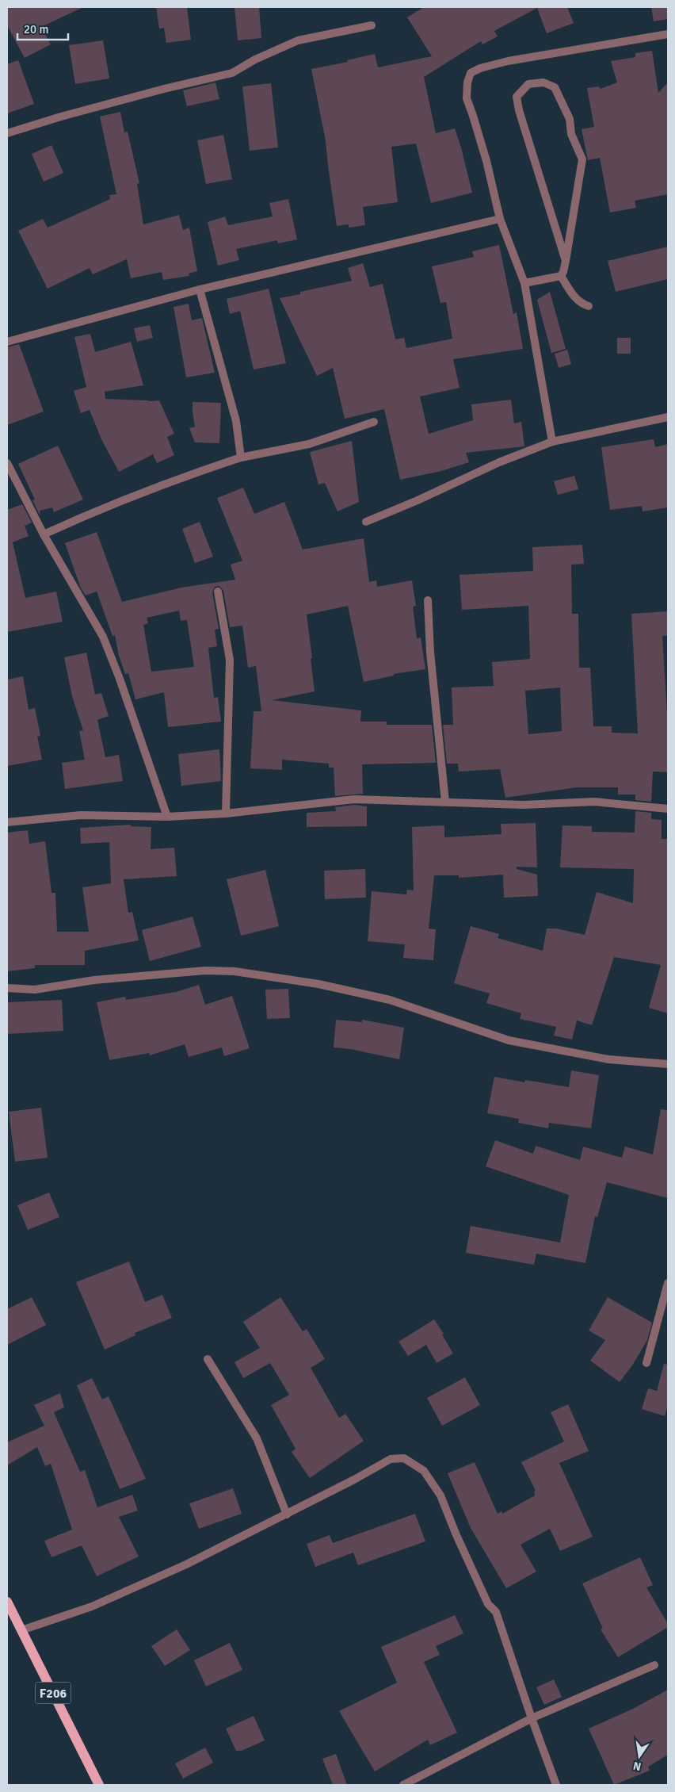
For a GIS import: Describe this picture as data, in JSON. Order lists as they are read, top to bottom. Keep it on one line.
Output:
{"streets":{"main road":["F206"]},"scale_bar":"20 m","north":"bottom"}
